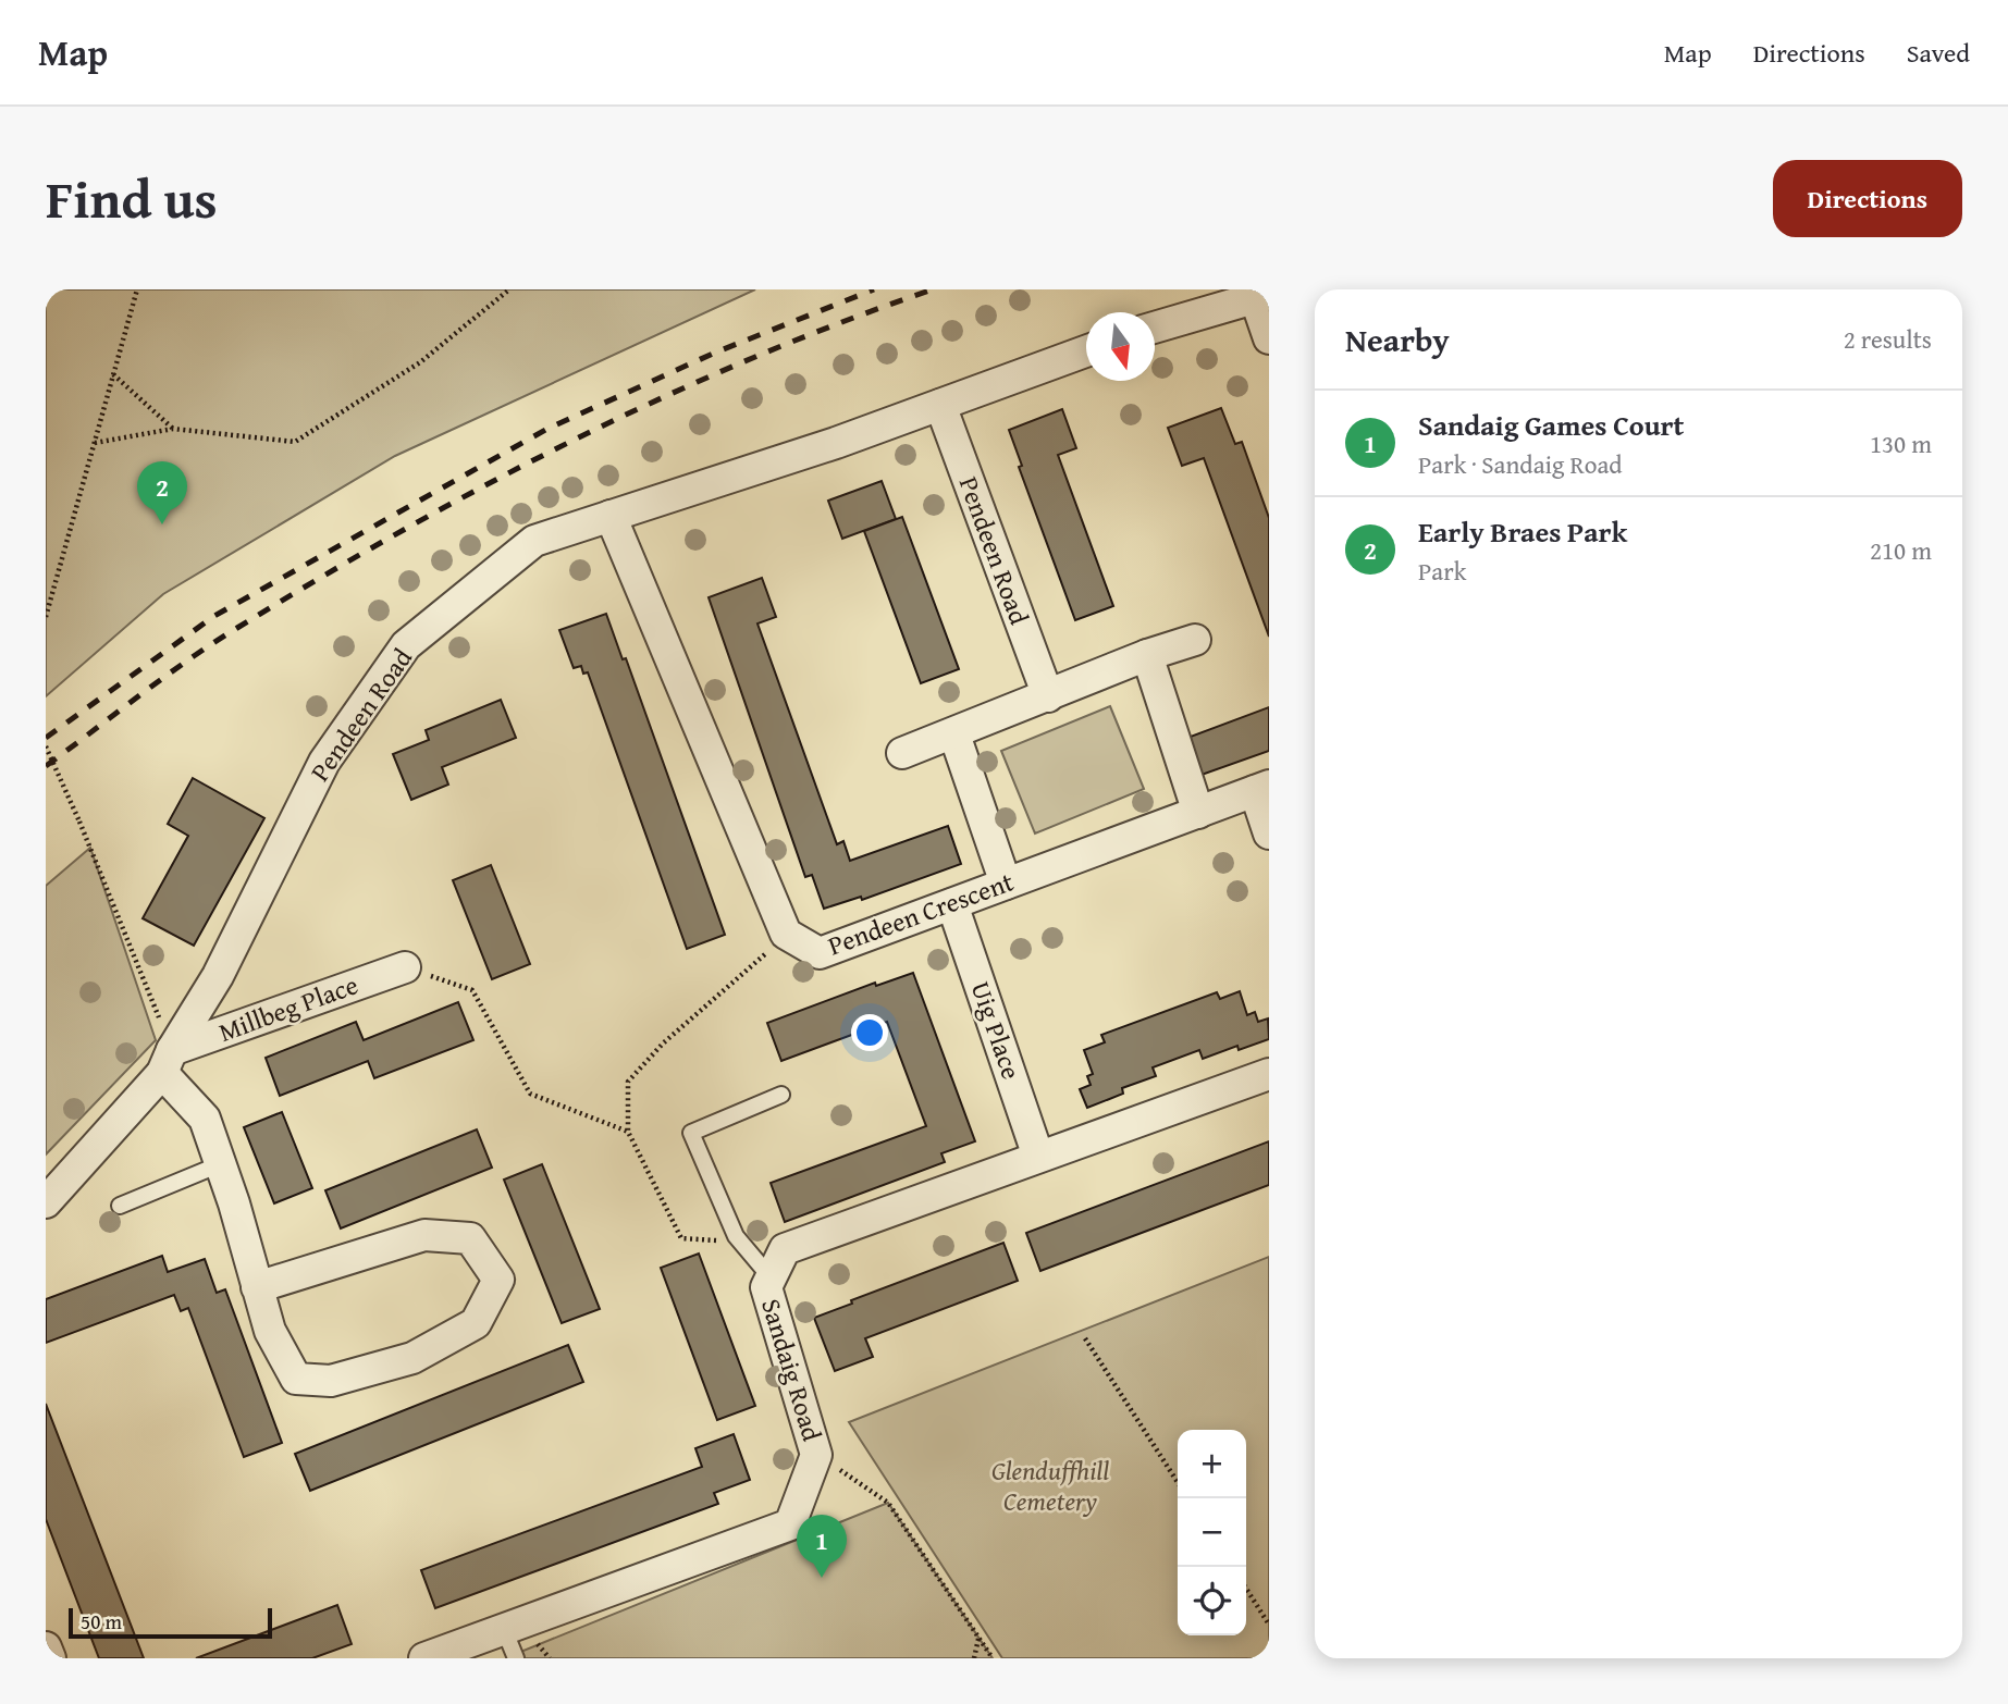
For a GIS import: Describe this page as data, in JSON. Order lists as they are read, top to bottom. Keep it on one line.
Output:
{"streets":{"street":["Pendeen Road","Pendeen Crescent","Millbeg Place","Uig Place","Sandaig Road"]},"crossings":[["Pendeen Road","Pendeen Crescent"],["Pendeen Road","Millbeg Place"],["Pendeen Crescent","Uig Place"],["Uig Place","Sandaig Road"]],"parks":["Glenduffhill Cemetery"],"scale_bar":"50 m","north":"bottom","page":{"header":"Map","nav":["Map","Directions","Saved"],"title":"Find us","buttons":"Directions","heading":["Nearby","2 results"],"list":[{"mark":"1","name":"Sandaig Games Court","note":"Park · Sandaig Road","value":"130 m"},{"mark":"2","name":"Early Braes Park","note":"Park","value":"210 m"}],"pins":["2","1"],"map_buttons":["+","−"],"scale":"50 m"}}
